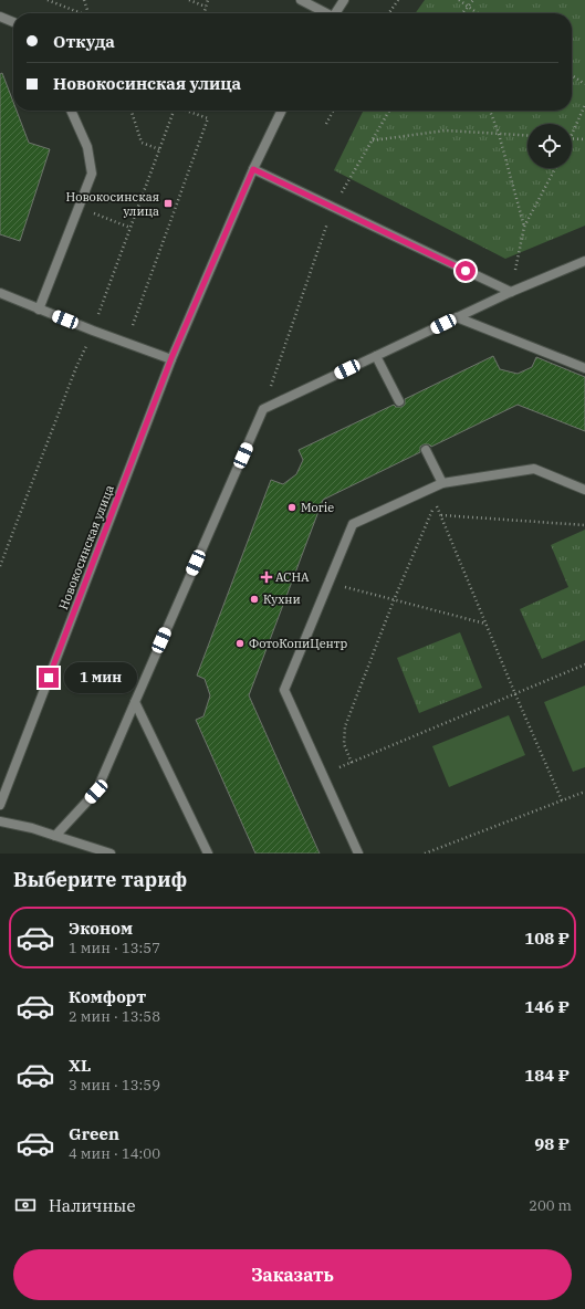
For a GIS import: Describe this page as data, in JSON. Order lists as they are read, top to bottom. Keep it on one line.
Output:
{"streets":{"street":["Новокосинская улица"]},"places":{"transit":["Новокосинская улица"],"other":["Morie","Кухни","ФотоКопиЦентр"],"health":["АСНА"]},"page":{"banner":["Откуда","Новокосинская улица"],"bubble":"1 мин","heading":"Выберите тариф","list":[{"name":"Эконом","note":"1 мин · 13:57","value":"108 ₽"},{"name":"Комфорт","note":"2 мин · 13:58","value":"146 ₽"},{"name":"XL","note":"3 мин · 13:59","value":"184 ₽"},{"name":"Green","note":"4 мин · 14:00","value":"98 ₽"}],"pay":["Наличные","200 m"],"buttons":"Заказать"}}
